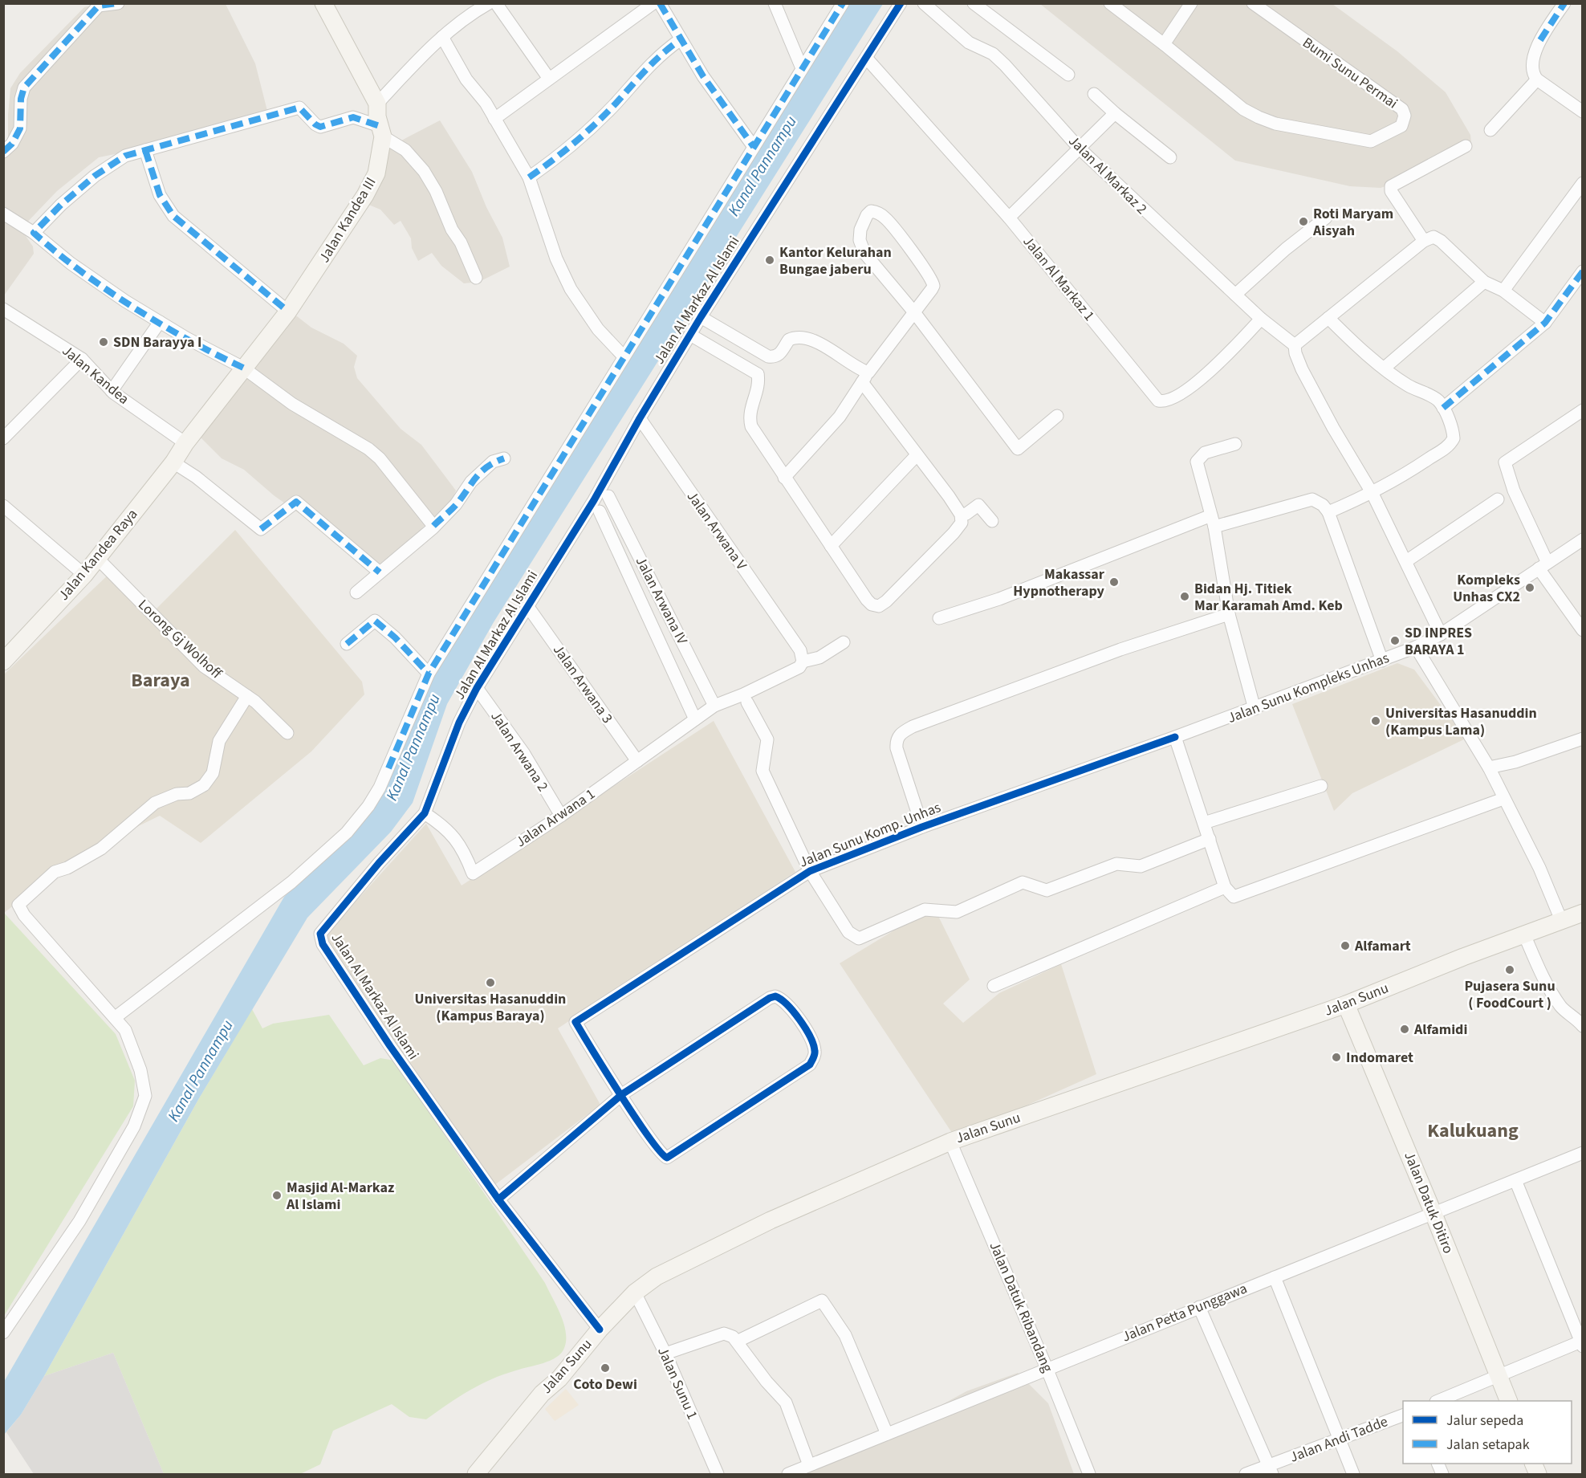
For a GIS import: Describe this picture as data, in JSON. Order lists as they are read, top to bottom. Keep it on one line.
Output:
{"streets":{"main road":["Jalan Kandea III","Jalan Kandea Raya","Jalan Sunu","Jalan Datuk Ditiro"],"street":["Bumi Sunu Permai","Jalan Al Markaz 2","Jalan Al Markaz 1","Jalan Al Markaz Al Islami","Jalan Kandea","Jalan Arwana V","Jalan Arwana IV","Lorong Gj Wolhoff","Jalan Arwana 3","Jalan Sunu Kompleks Unhas","Jalan Arwana 2","Jalan Arwana 1","Jalan Sunu Komp. Unhas","Jalan Datuk Ribandang","Jalan Petta Punggawa","Jalan Sunu 1","Jalan Andi Tadde"]},"crossings":[["Jalan Al Markaz 2","Jalan Al Markaz 1"],["Jalan Kandea III","Jalan Kandea"],["Jalan Kandea III","Jalan Kandea Raya"],["Jalan Al Markaz 1","Jalan Al Markaz Al Islami"],["Jalan Al Markaz Al Islami","Jalan Arwana V"],["Jalan Al Markaz Al Islami","Jalan Arwana 3"],["Jalan Al Markaz Al Islami","Jalan Arwana 2"],["Jalan Al Markaz Al Islami","Jalan Arwana 1"],["Jalan Al Markaz Al Islami","Jalan Sunu"],["Jalan Kandea","Jalan Kandea Raya"],["Jalan Arwana V","Jalan Arwana 1"],["Jalan Kandea Raya","Lorong Gj Wolhoff"],["Jalan Arwana IV","Jalan Arwana 1"],["Jalan Arwana 3","Jalan Arwana 1"],["Jalan Sunu Kompleks Unhas","Jalan Sunu Komp. Unhas"],["Jalan Arwana 2","Jalan Arwana 1"],["Jalan Sunu","Jalan Datuk Ditiro"],["Jalan Sunu","Jalan Datuk Ribandang"],["Jalan Sunu","Jalan Sunu 1"],["Jalan Datuk Ditiro","Jalan Petta Punggawa"],["Jalan Datuk Ribandang","Jalan Petta Punggawa"]],"districts":["Baraya","Kalukuang"],"water":["Kanal Pannampu"],"places":["Roti Maryam Aisyah","Kantor Kelurahan Bungae jaberu","SDN Barayya I","Makassar Hypnotherapy","Kompleks Unhas CX2","Bidan Hj. Titiek Mar Karamah Amd. Keb","SD INPRES BARAYA 1","Universitas Hasanuddin (Kampus Lama)","Alfamart","Pujasera Sunu ( FoodCourt )","Universitas Hasanuddin (Kampus Baraya)","Alfamidi","Indomaret","Masjid Al-Markaz Al Islami","Coto Dewi"],"legend":["Jalur sepeda","Jalan setapak"]}
